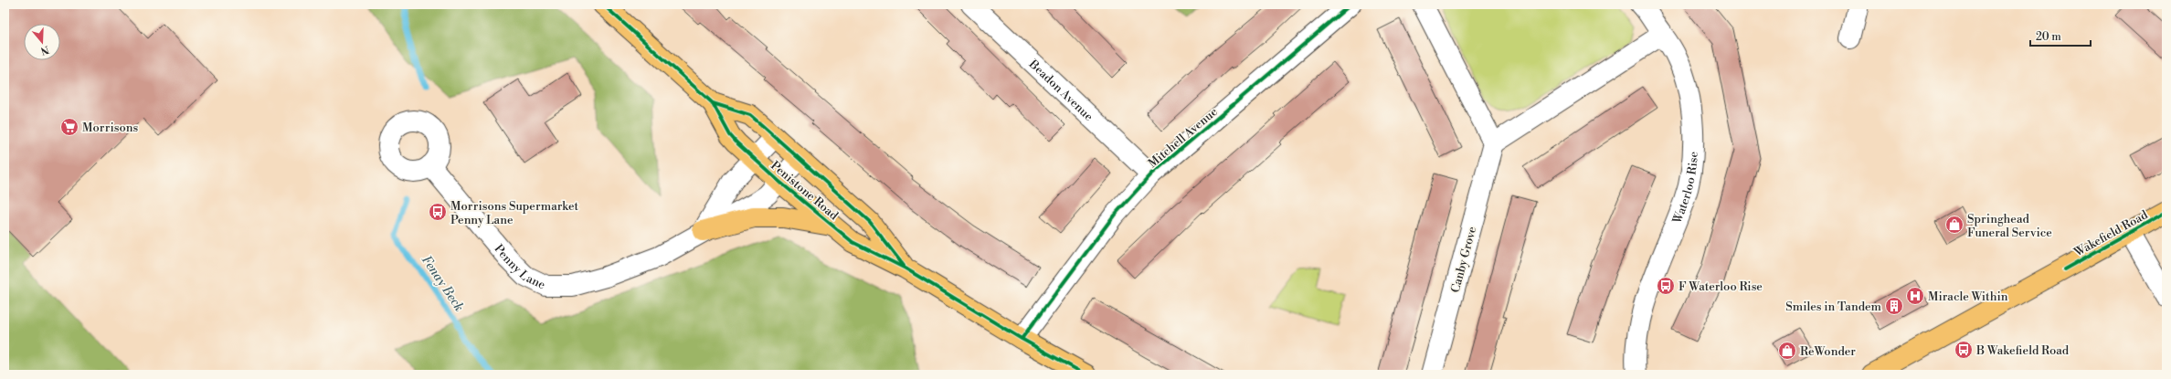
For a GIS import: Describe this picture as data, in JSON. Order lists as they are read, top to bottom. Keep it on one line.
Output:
{"streets":{"highway":["Penistone Road","Wakefield Road"],"street":["Beadon Avenue","Mitchell Avenue","Waterloo Rise","Canby Grove","Penny Lane"]},"crossings":[["Beadon Avenue","Mitchell Avenue"],["Mitchell Avenue","Penistone Road"],["Penistone Road","Penny Lane"]],"water":["Fenay Beck"],"places":{"supermarket":["Morrisons"],"bus stop":["Morrisons Supermarket Penny Lane","F Waterloo Rise","B Wakefield Road"],"shop":["Springhead Funeral Service","ReWonder"],"hospital":["Miracle Within"],"building":["Smiles in Tandem"]},"scale_bar":"20 m","north":"bottom"}
